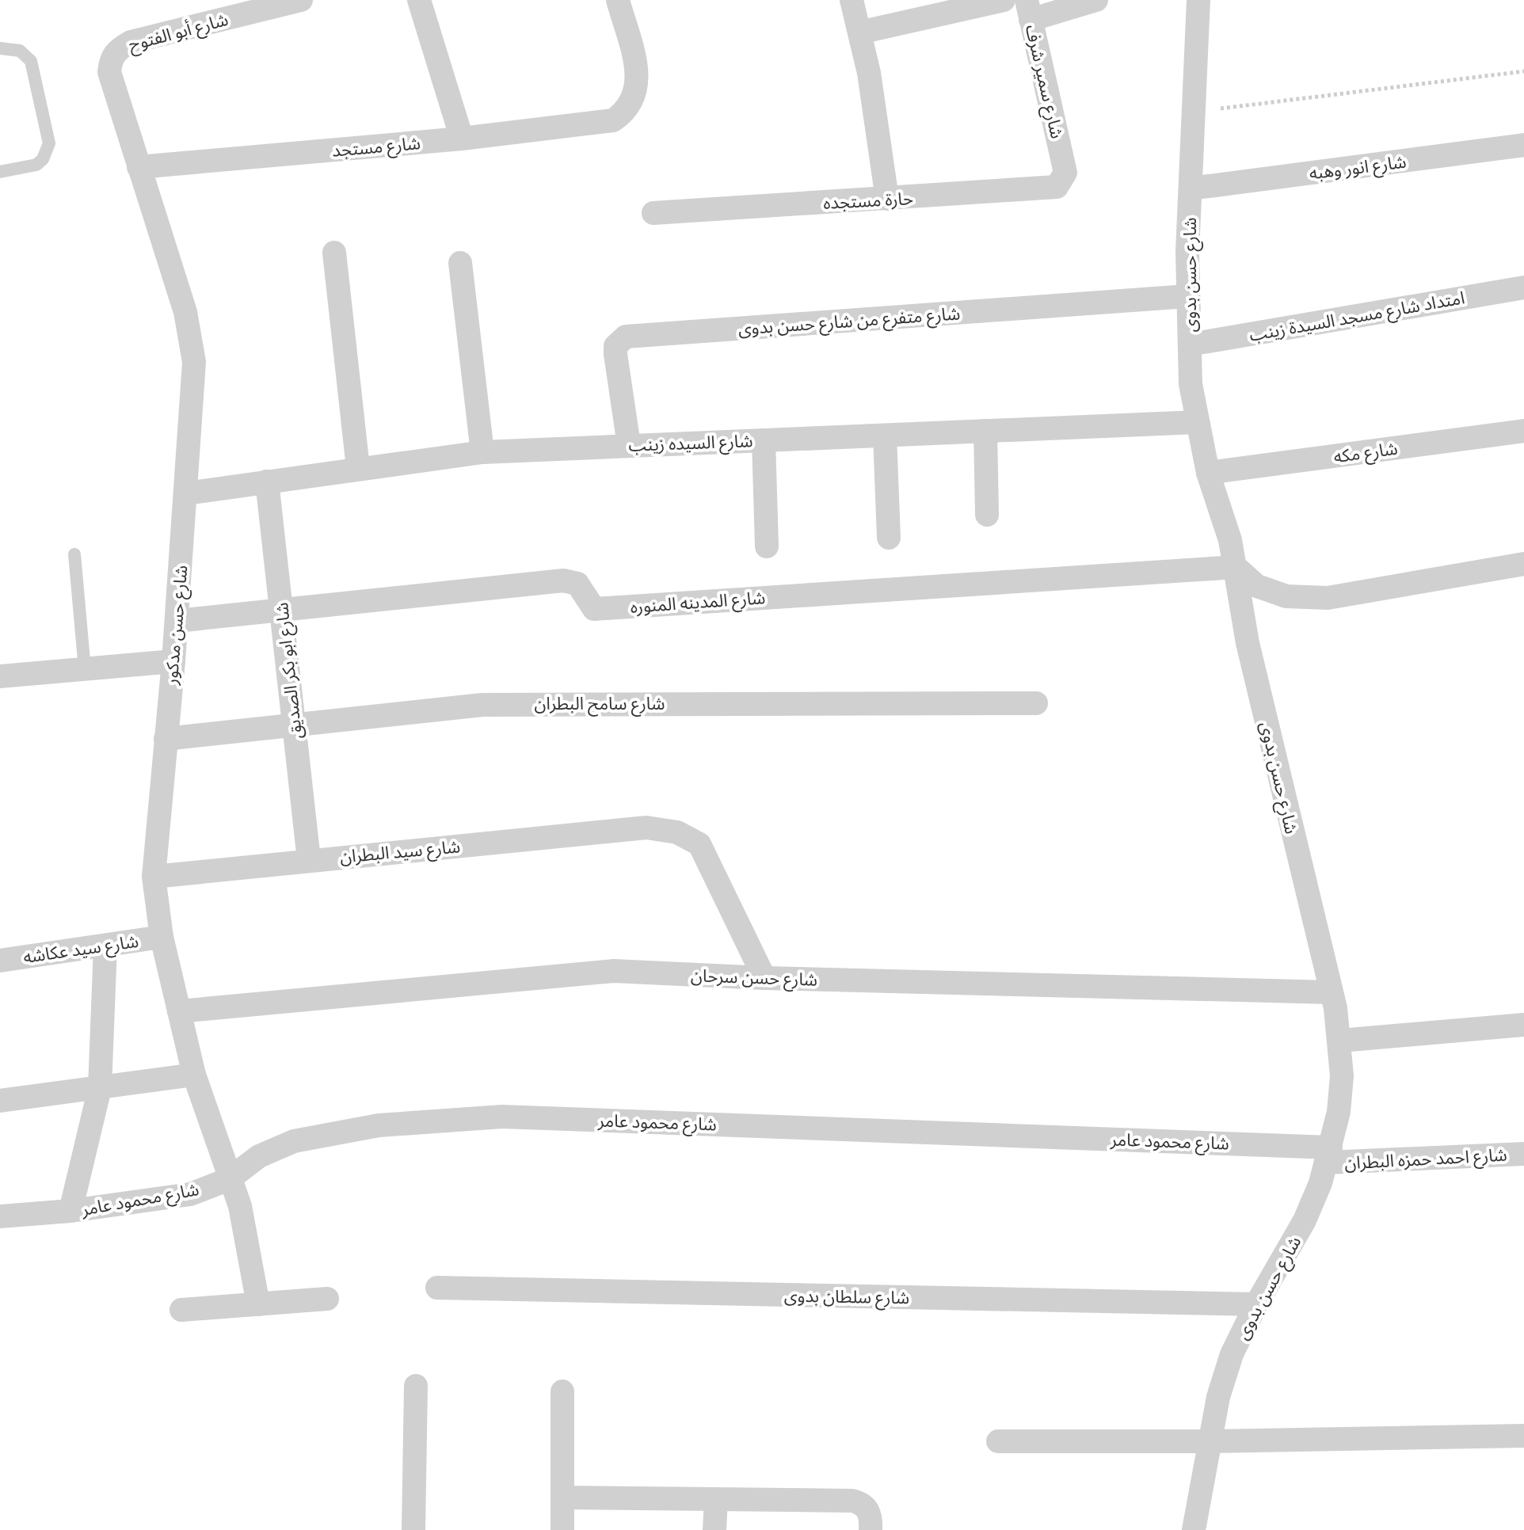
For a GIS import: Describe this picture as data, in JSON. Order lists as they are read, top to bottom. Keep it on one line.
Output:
{"streets":{"street":["شارع أبو الفتوح","شارع سمير شرف","شارع مستجد","شارع انور وهبه","حارة مستجده","شارع حسن بدوى","امتداد شارع مسجد السيدة زينب","شارع متفرع من شارع حسن بدوى","شارع السيده زينب","شارع مكه","شارع المدينه المنوره","شارع حسن مدكور","شارع ابو بكر الصديق","شارع سامح البطران","شارع سيد البطران","شارع سيد عكاشه","شارع حسن سرحان","شارع محمود عامر","شارع احمد حمزه البطران","شارع سلطان بدوى"]},"crossings":[["شارع أبو الفتوح","شارع حسن مدكور"],["شارع سمير شرف","حارة مستجده"],["شارع مستجد","شارع حسن مدكور"],["شارع انور وهبه","شارع حسن بدوى"],["شارع حسن بدوى","امتداد شارع مسجد السيدة زينب"],["شارع حسن بدوى","شارع متفرع من شارع حسن بدوى"],["شارع حسن بدوى","شارع السيده زينب"],["شارع حسن بدوى","شارع مكه"],["شارع حسن بدوى","شارع المدينه المنوره"],["شارع حسن بدوى","شارع حسن سرحان"],["شارع حسن بدوى","شارع محمود عامر"],["شارع حسن بدوى","شارع احمد حمزه البطران"],["شارع حسن بدوى","شارع سلطان بدوى"],["شارع متفرع من شارع حسن بدوى","شارع السيده زينب"],["شارع السيده زينب","شارع حسن مدكور"],["شارع السيده زينب","شارع ابو بكر الصديق"],["شارع المدينه المنوره","شارع حسن مدكور"],["شارع المدينه المنوره","شارع ابو بكر الصديق"],["شارع حسن مدكور","شارع سامح البطران"],["شارع حسن مدكور","شارع سيد البطران"],["شارع حسن مدكور","شارع سيد عكاشه"],["شارع حسن مدكور","شارع حسن سرحان"],["شارع حسن مدكور","شارع محمود عامر"],["شارع ابو بكر الصديق","شارع سامح البطران"],["شارع ابو بكر الصديق","شارع سيد البطران"],["شارع سيد البطران","شارع حسن سرحان"],["شارع محمود عامر","شارع احمد حمزه البطران"]]}
